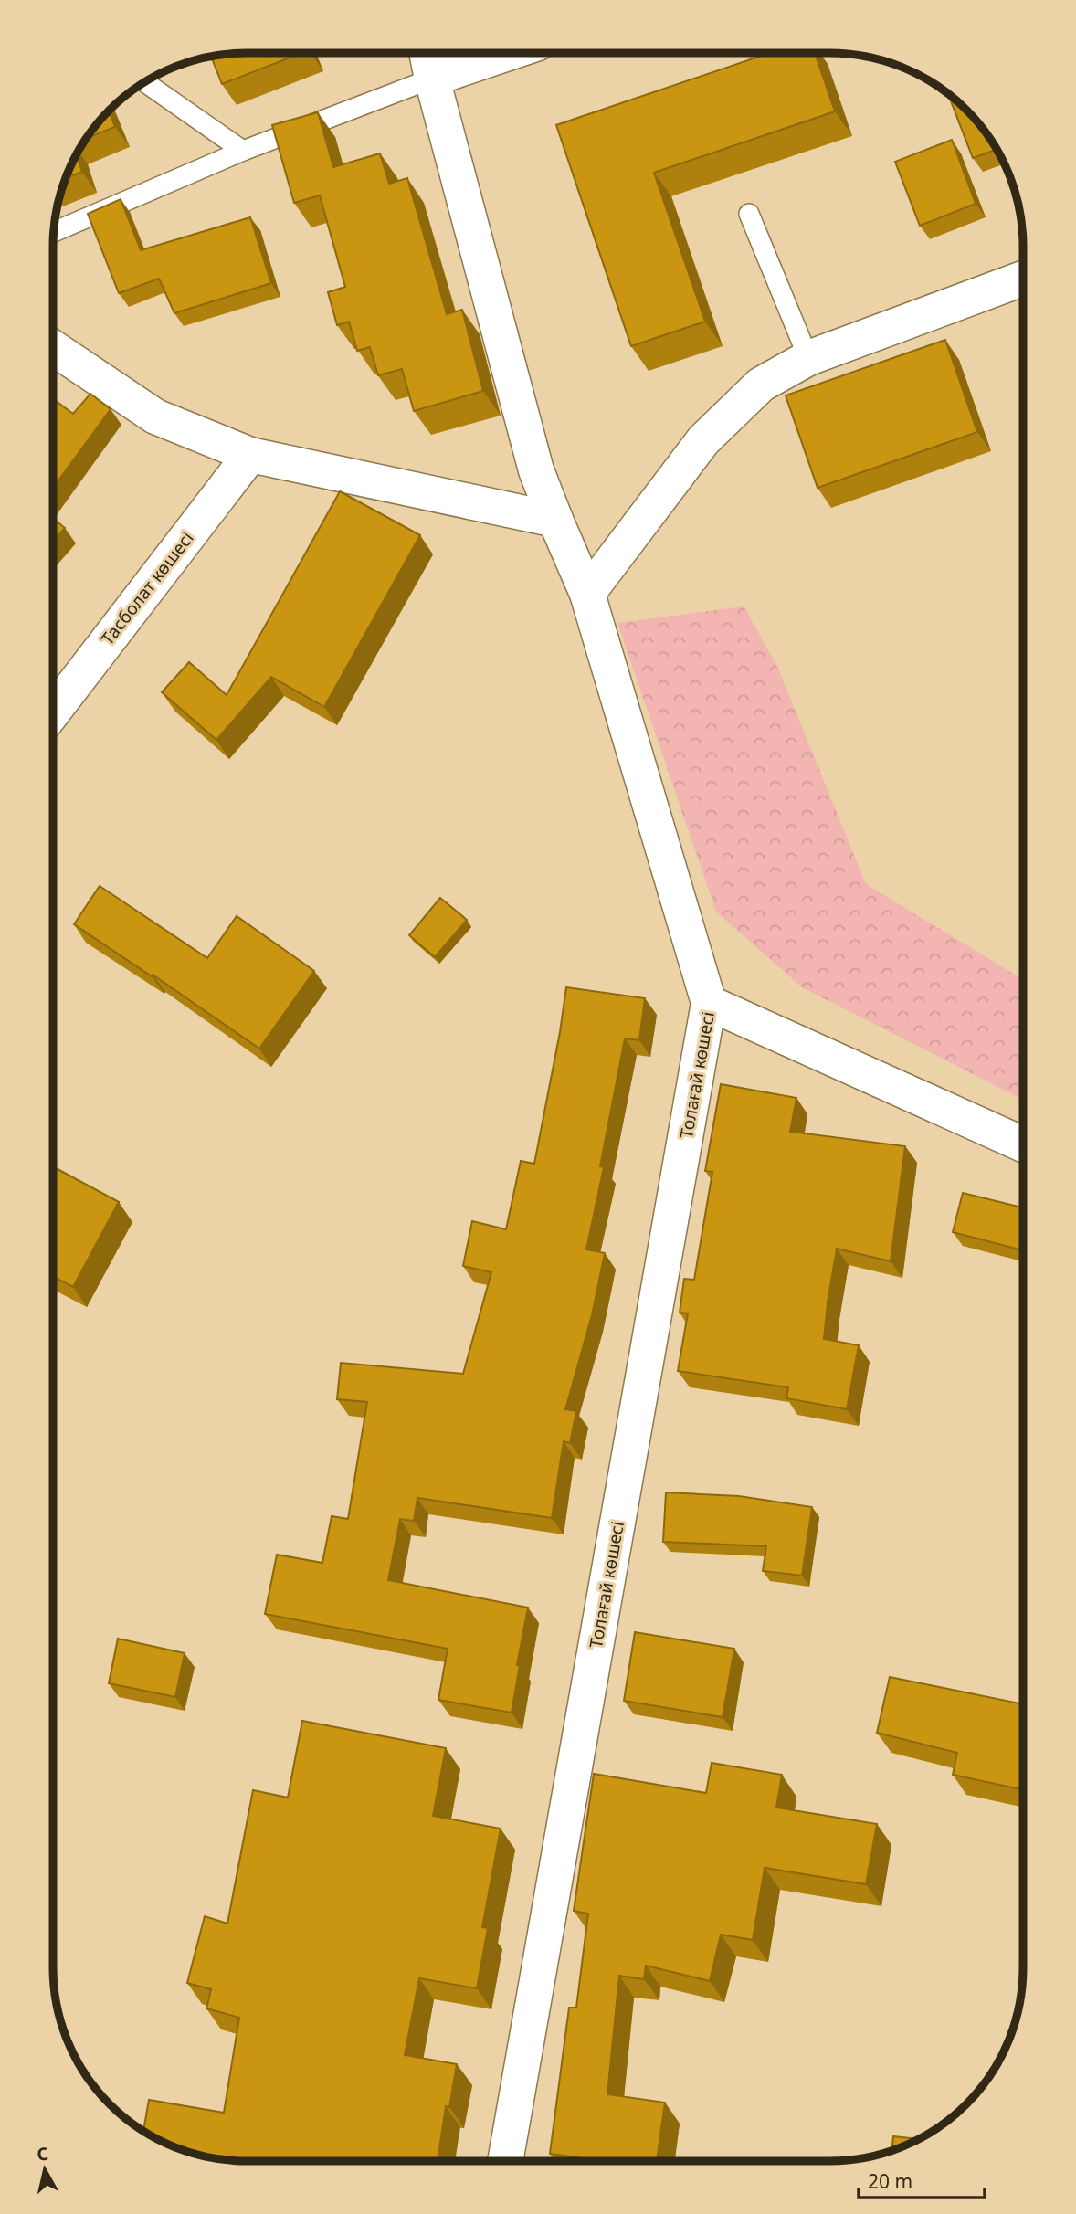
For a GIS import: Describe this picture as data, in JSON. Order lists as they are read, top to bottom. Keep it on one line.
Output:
{"streets":{"street":["Тасболат көшесі","Толағай көшесі"]},"scale_bar":"20 m","north":"top"}
